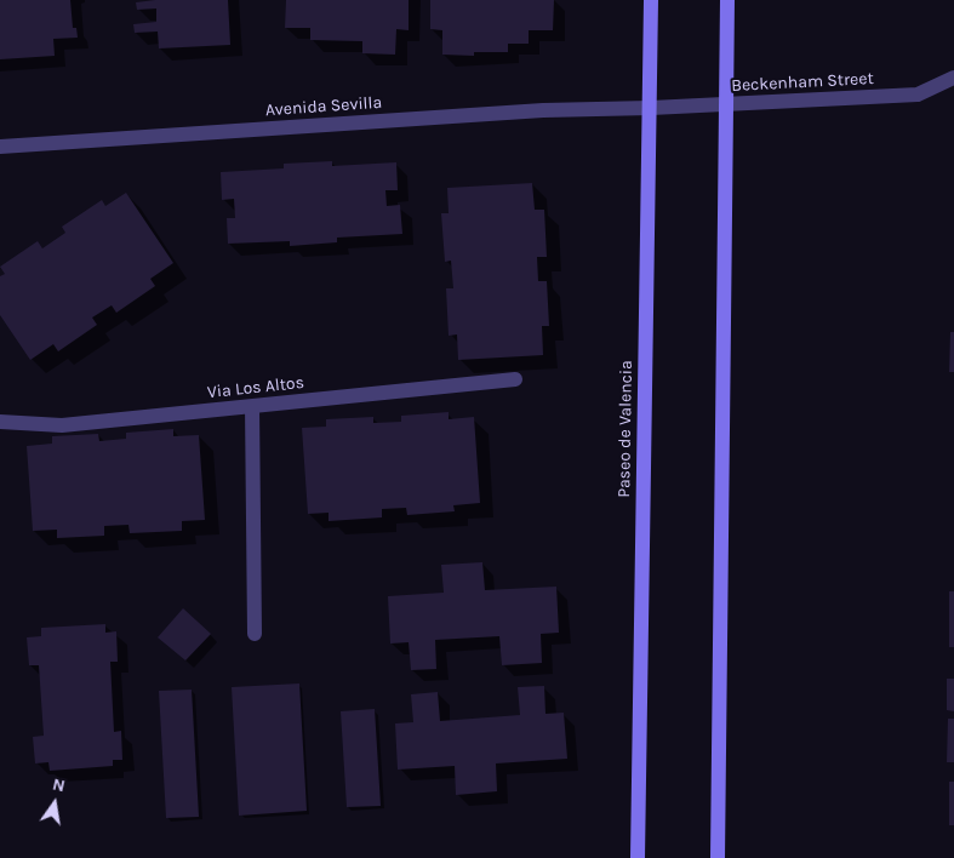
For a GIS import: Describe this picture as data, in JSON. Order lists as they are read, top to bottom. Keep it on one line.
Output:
{"streets":{"main road":["Paseo de Valencia"],"street":["Beckenham Street","Avenida Sevilla","Via Los Altos"]},"crossings":[["Beckenham Street","Avenida Sevilla"],["Beckenham Street","Paseo de Valencia"],["Avenida Sevilla","Paseo de Valencia"]],"north":"top"}
